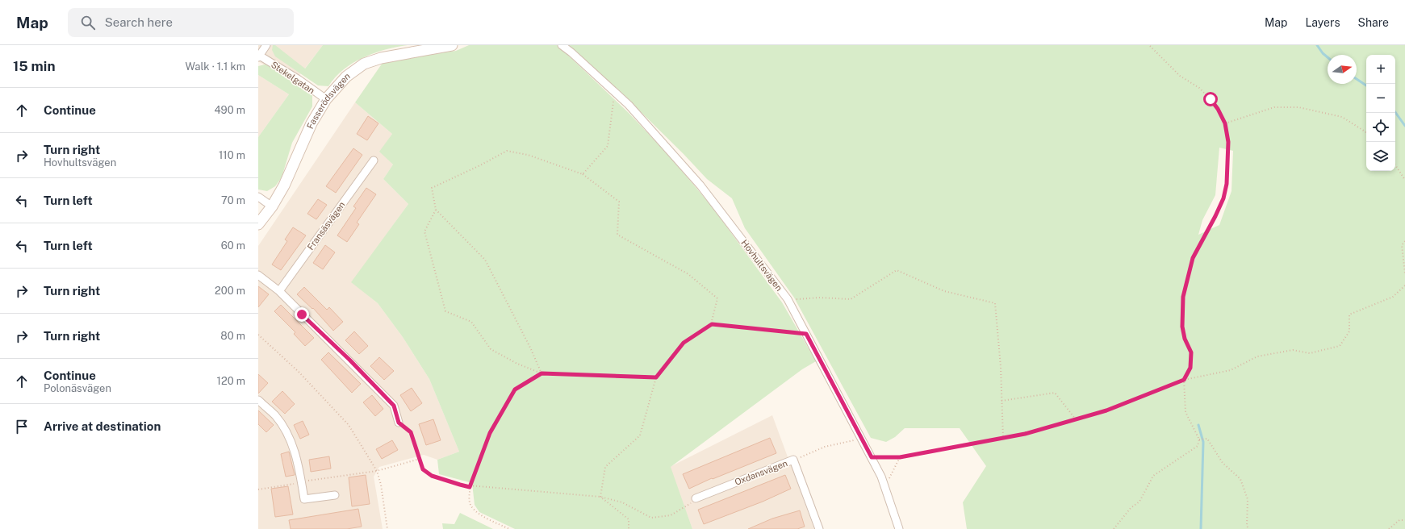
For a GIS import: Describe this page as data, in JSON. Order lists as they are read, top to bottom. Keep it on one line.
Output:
{"streets":{"street":["Stekelgatan","Fasserödsvägen","Fransäsvägen","Hovhultsvägen","Oxdansvägen"]},"crossings":[["Stekelgatan","Fasserödsvägen"]],"north":"right","page":{"header":"Map","search":"Search here","nav":["Map","Layers","Share"],"heading":["15 min","Walk · 1.1 km"],"map_buttons":["+","−"],"list":[["Continue","490 m"],["Turn right","Hovhultsvägen","110 m"],["Turn left","70 m"],["Turn left","60 m"],["Turn right","200 m"],["Turn right","80 m"],["Continue","Polonäsvägen","120 m"],"Arrive at destination"]}}
